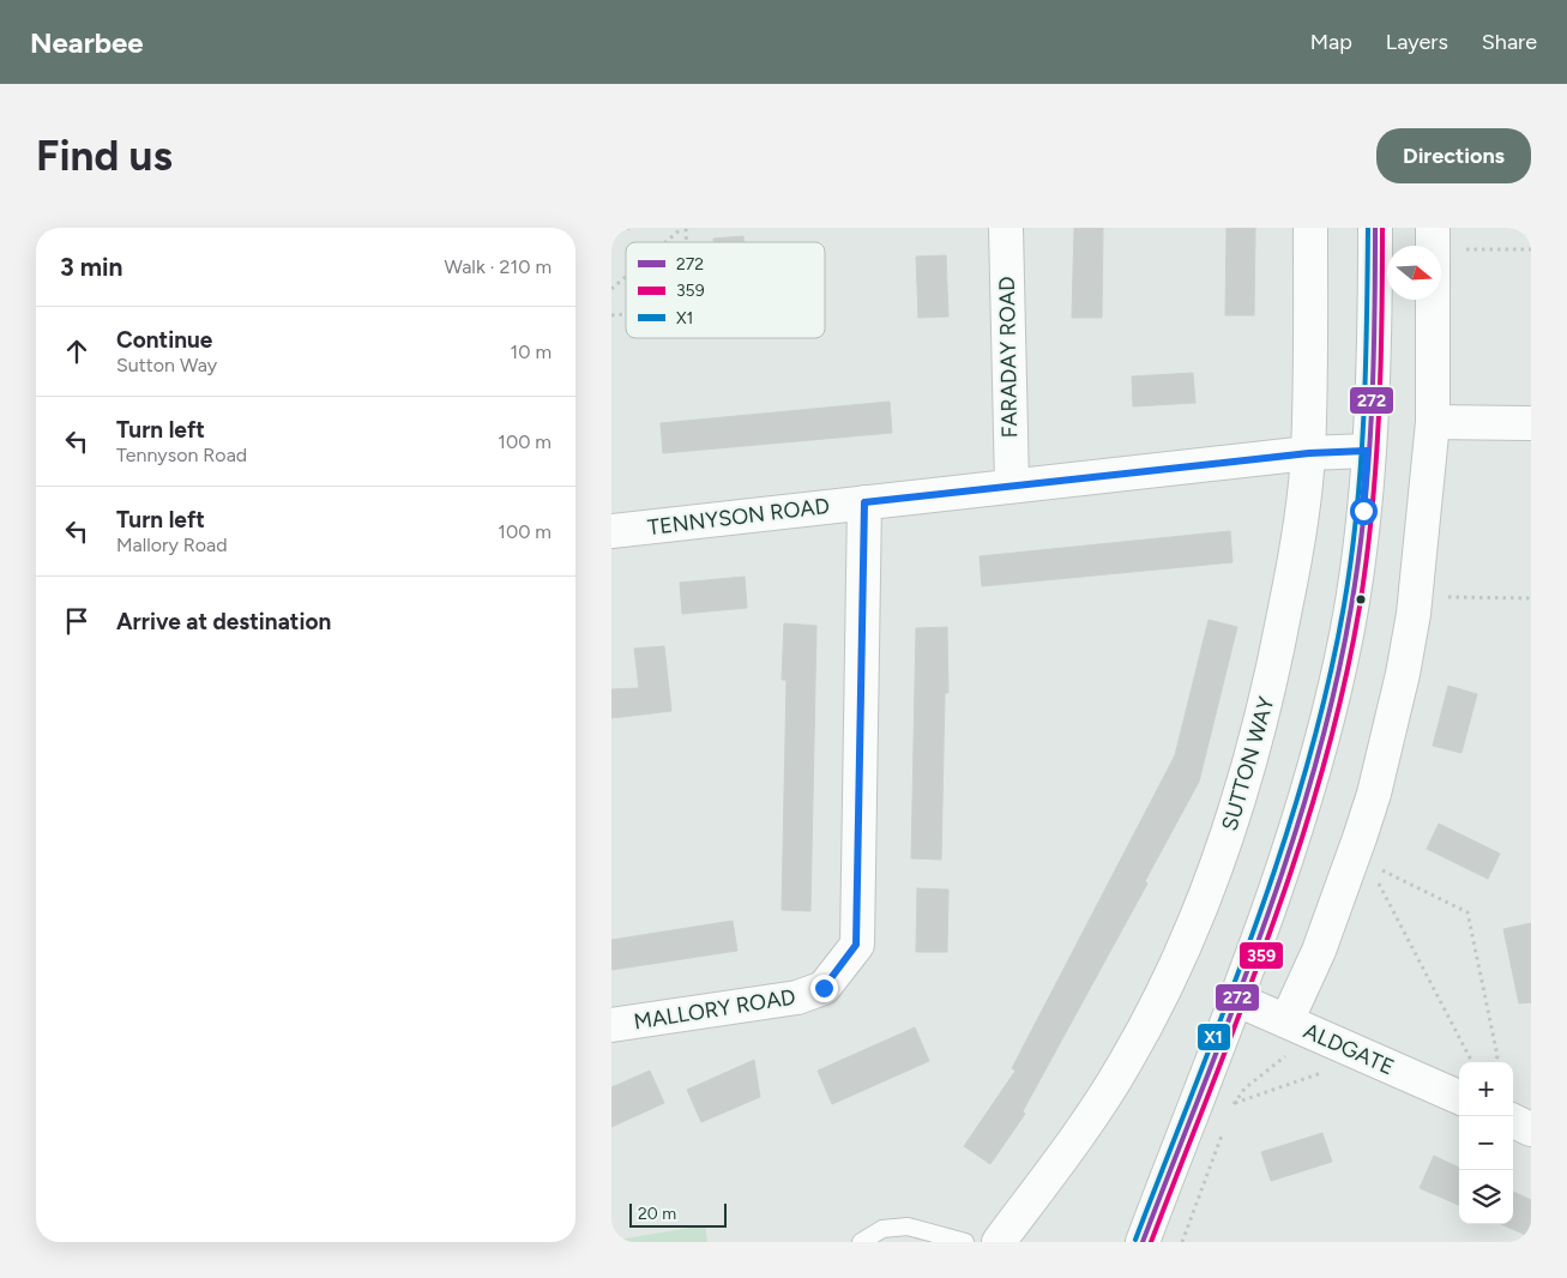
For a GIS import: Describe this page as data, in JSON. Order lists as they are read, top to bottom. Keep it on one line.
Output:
{"streets":{"street":["FARADAY ROAD","TENNYSON ROAD","SUTTON WAY","MALLORY ROAD","ALDGATE"]},"crossings":[["FARADAY ROAD","TENNYSON ROAD"],["TENNYSON ROAD","SUTTON WAY"],["TENNYSON ROAD","MALLORY ROAD"]],"lines":["transit line 272","transit line 359","transit line X1"],"legend":["272","359","X1"],"scale_bar":"20 m","north":"right","page":{"header":"Nearbee","nav":["Map","Layers","Share"],"buttons":"Directions","title":"Find us","heading":["3 min","Walk · 210 m"],"list":[["Continue","Sutton Way","10 m"],["Turn left","Tennyson Road","100 m"],["Turn left","Mallory Road","100 m"],"Arrive at destination"],"map_buttons":["+","−"],"scale":"20 m"}}
